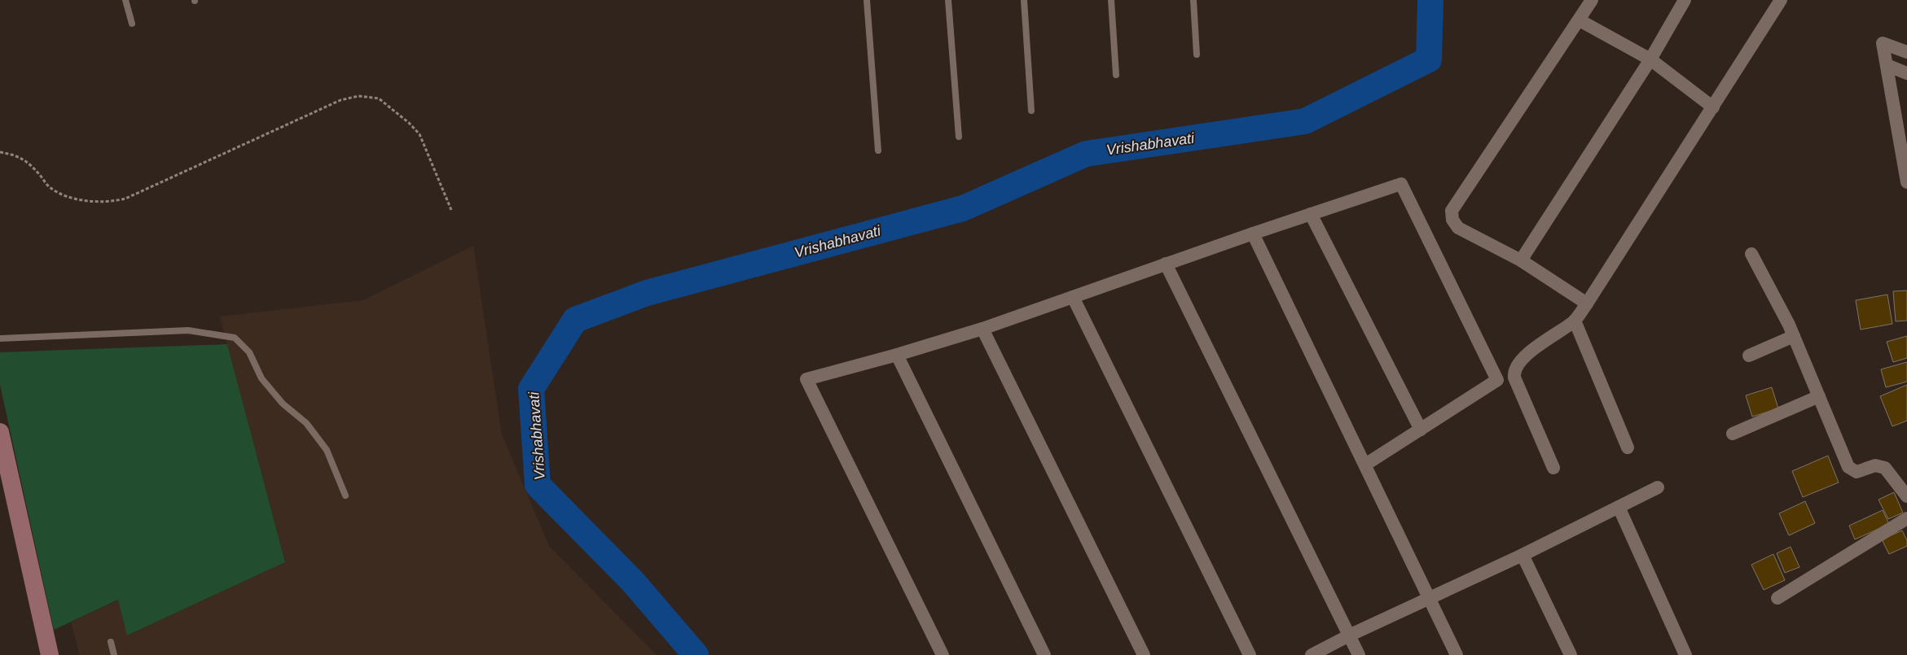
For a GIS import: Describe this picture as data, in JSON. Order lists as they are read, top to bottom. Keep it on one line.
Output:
{"water":["Vrishabhavati"]}
